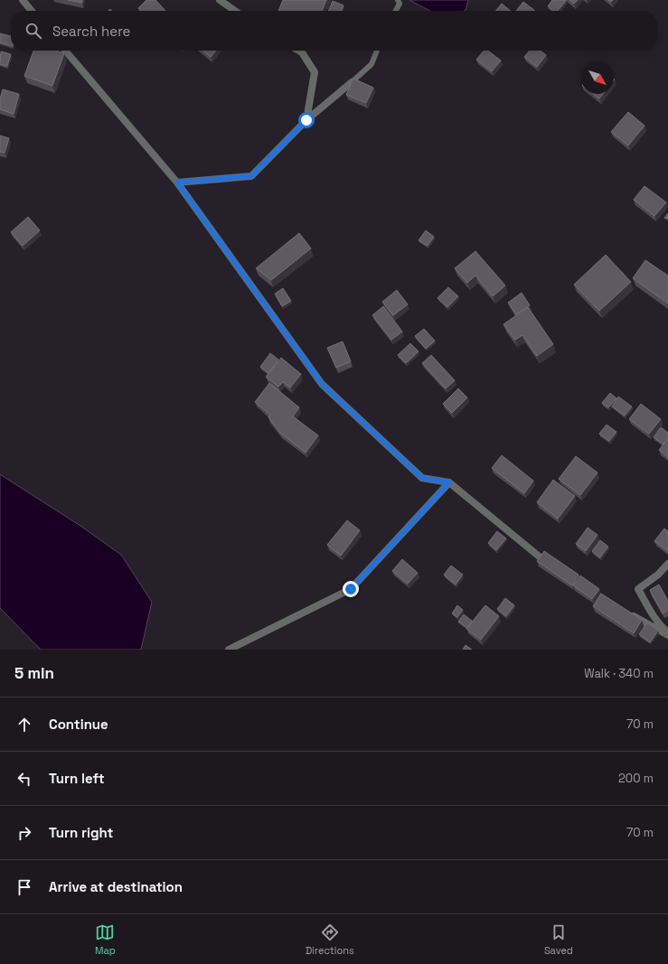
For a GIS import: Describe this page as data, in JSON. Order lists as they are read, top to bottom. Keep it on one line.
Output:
{"north":"bottom right","page":{"search":"Search here","heading":["5 min","Walk · 340 m"],"list":[["Continue","70 m"],["Turn left","200 m"],["Turn right","70 m"],"Arrive at destination"],"nav":["Map","Directions","Saved"]}}
